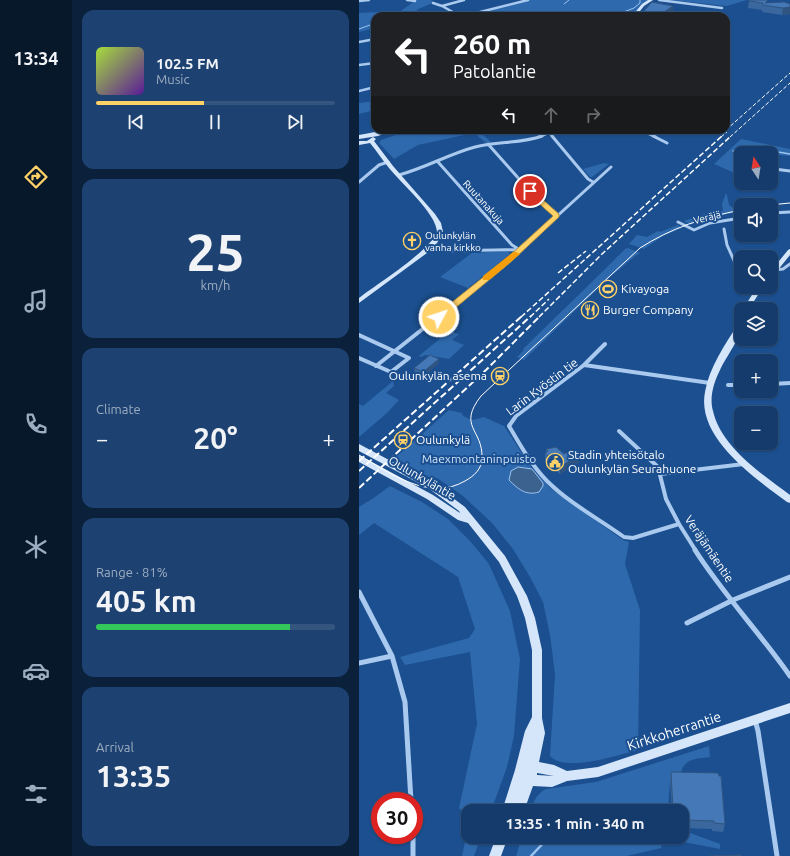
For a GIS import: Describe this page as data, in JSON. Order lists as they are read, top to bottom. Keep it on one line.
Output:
{"streets":{"main road":["Oulunkyläntie","Kirkkoherrantie"],"street":["Ruutanakuja","Veräjä","Larin Kyöstin tie","Veräjämäentie"]},"crossings":[["Larin Kyöstin tie","Veräjämäentie"],["Oulunkyläntie","Kirkkoherrantie"]],"parks":["Maexmontaninpuisto"],"places":{"church":["Oulunkylän vanha kirkko"],"sports":["Kivayoga"],"restaurant":["Burger Company"],"station":["Oulunkylän asema","Oulunkylä"],"public building":["Stadin yhteisötalo Oulunkylän Seurahuone"]},"north":"top","page":{"tabs":"13:34","turn":["260 m","Patolantie"],"song":["102.5 FM","Music"],"map_buttons":["+","−"],"tile":[["25","km/h"],"Climate",["Range · 81%","405 km"],["Arrival","13:35"]],"heat":["−","20°","+"],"limit":"30","trip":"13:35 · 1 min · 340 m"}}
